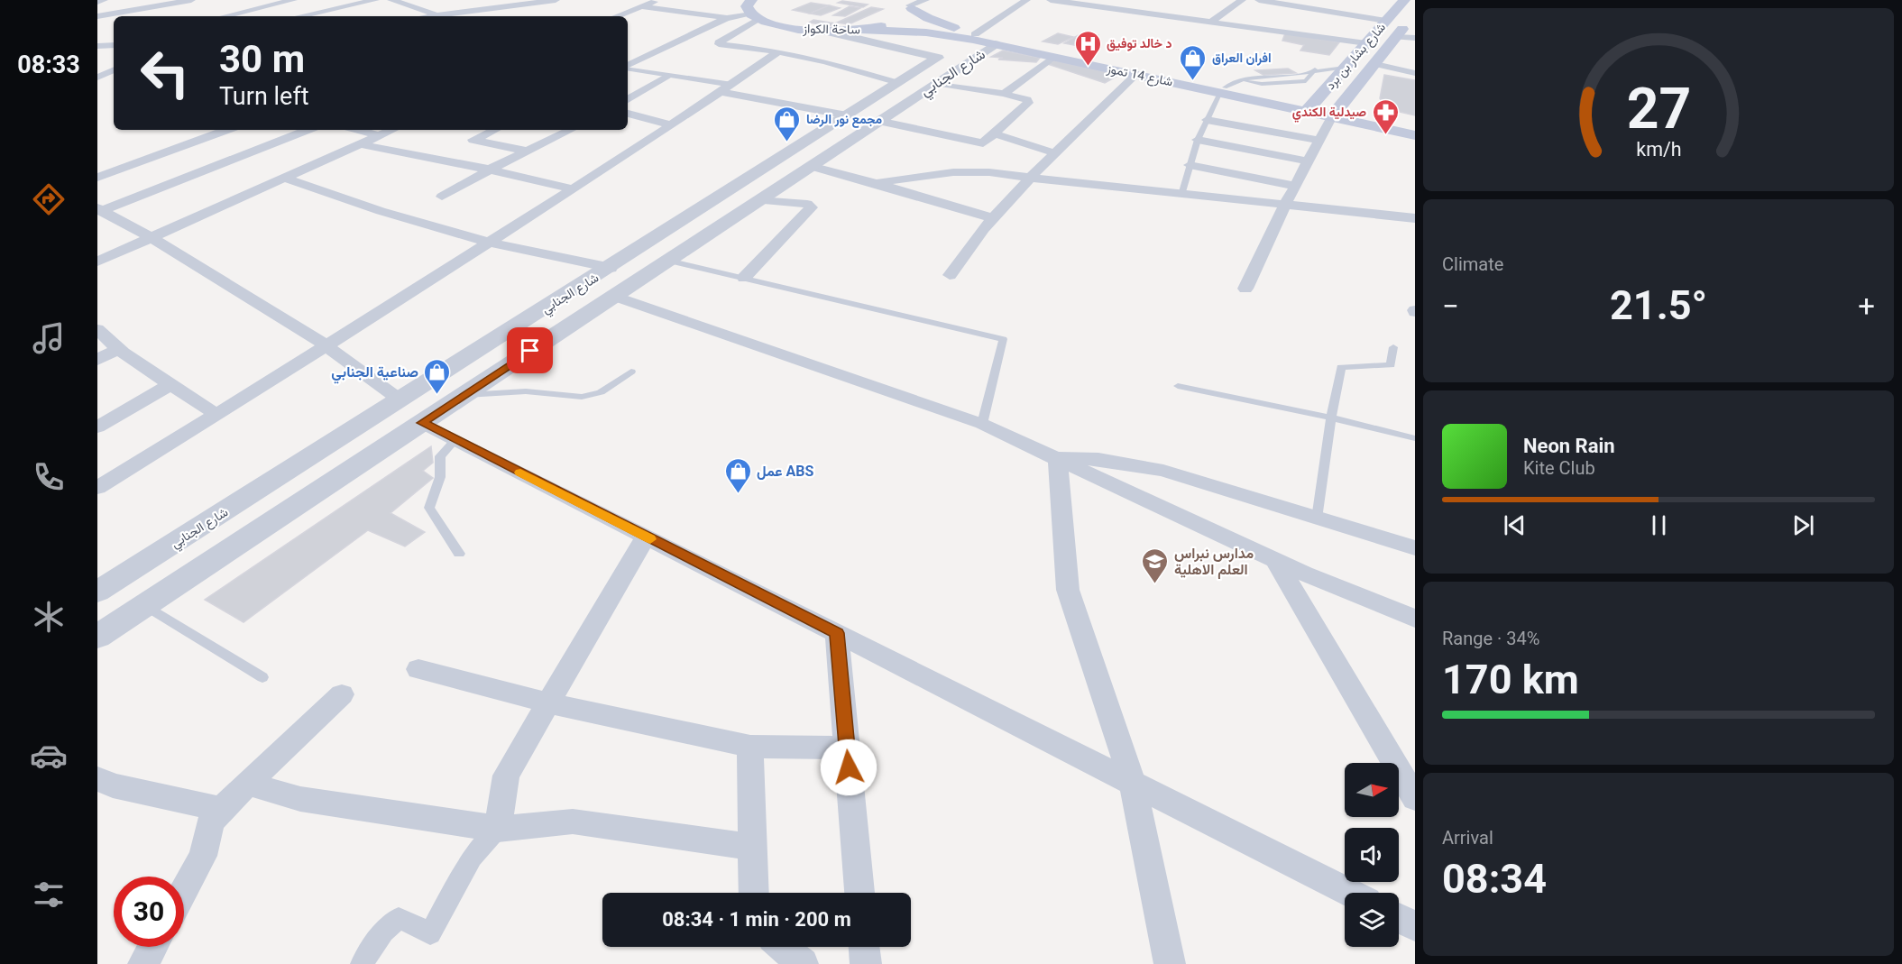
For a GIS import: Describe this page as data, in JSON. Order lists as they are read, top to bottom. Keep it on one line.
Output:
{"streets":{"main road":["ساحة الكواز","شارع بشار بن برد","شارع 14 تموز"],"street":["شارع الجنابي"]},"crossings":[["ساحة الكواز","شارع الجنابي"],["ساحة الكواز","شارع 14 تموز"],["شارع بشار بن برد","شارع 14 تموز"],["شارع الجنابي","شارع 14 تموز"]],"places":{"hospital":["د خالد توفيق"],"shop":["افران العراق","مجمع نور الرضا","صناعية الجنابي","عمل ABS"],"pharmacy":["صيدلية الكندي"],"school or university":["مدارس نبراس العلم الاهلية"]},"north":"right","page":{"tabs":"08:33","turn":["30 m","Turn left"],"tile":["Climate",["Range · 34%","170 km"],["Arrival","08:34"]],"heat":["−","21.5°","+"],"song":["Neon Rain","Kite Club"],"limit":"30","trip":"08:34 · 1 min · 200 m","gauge":["27","km/h"]}}
